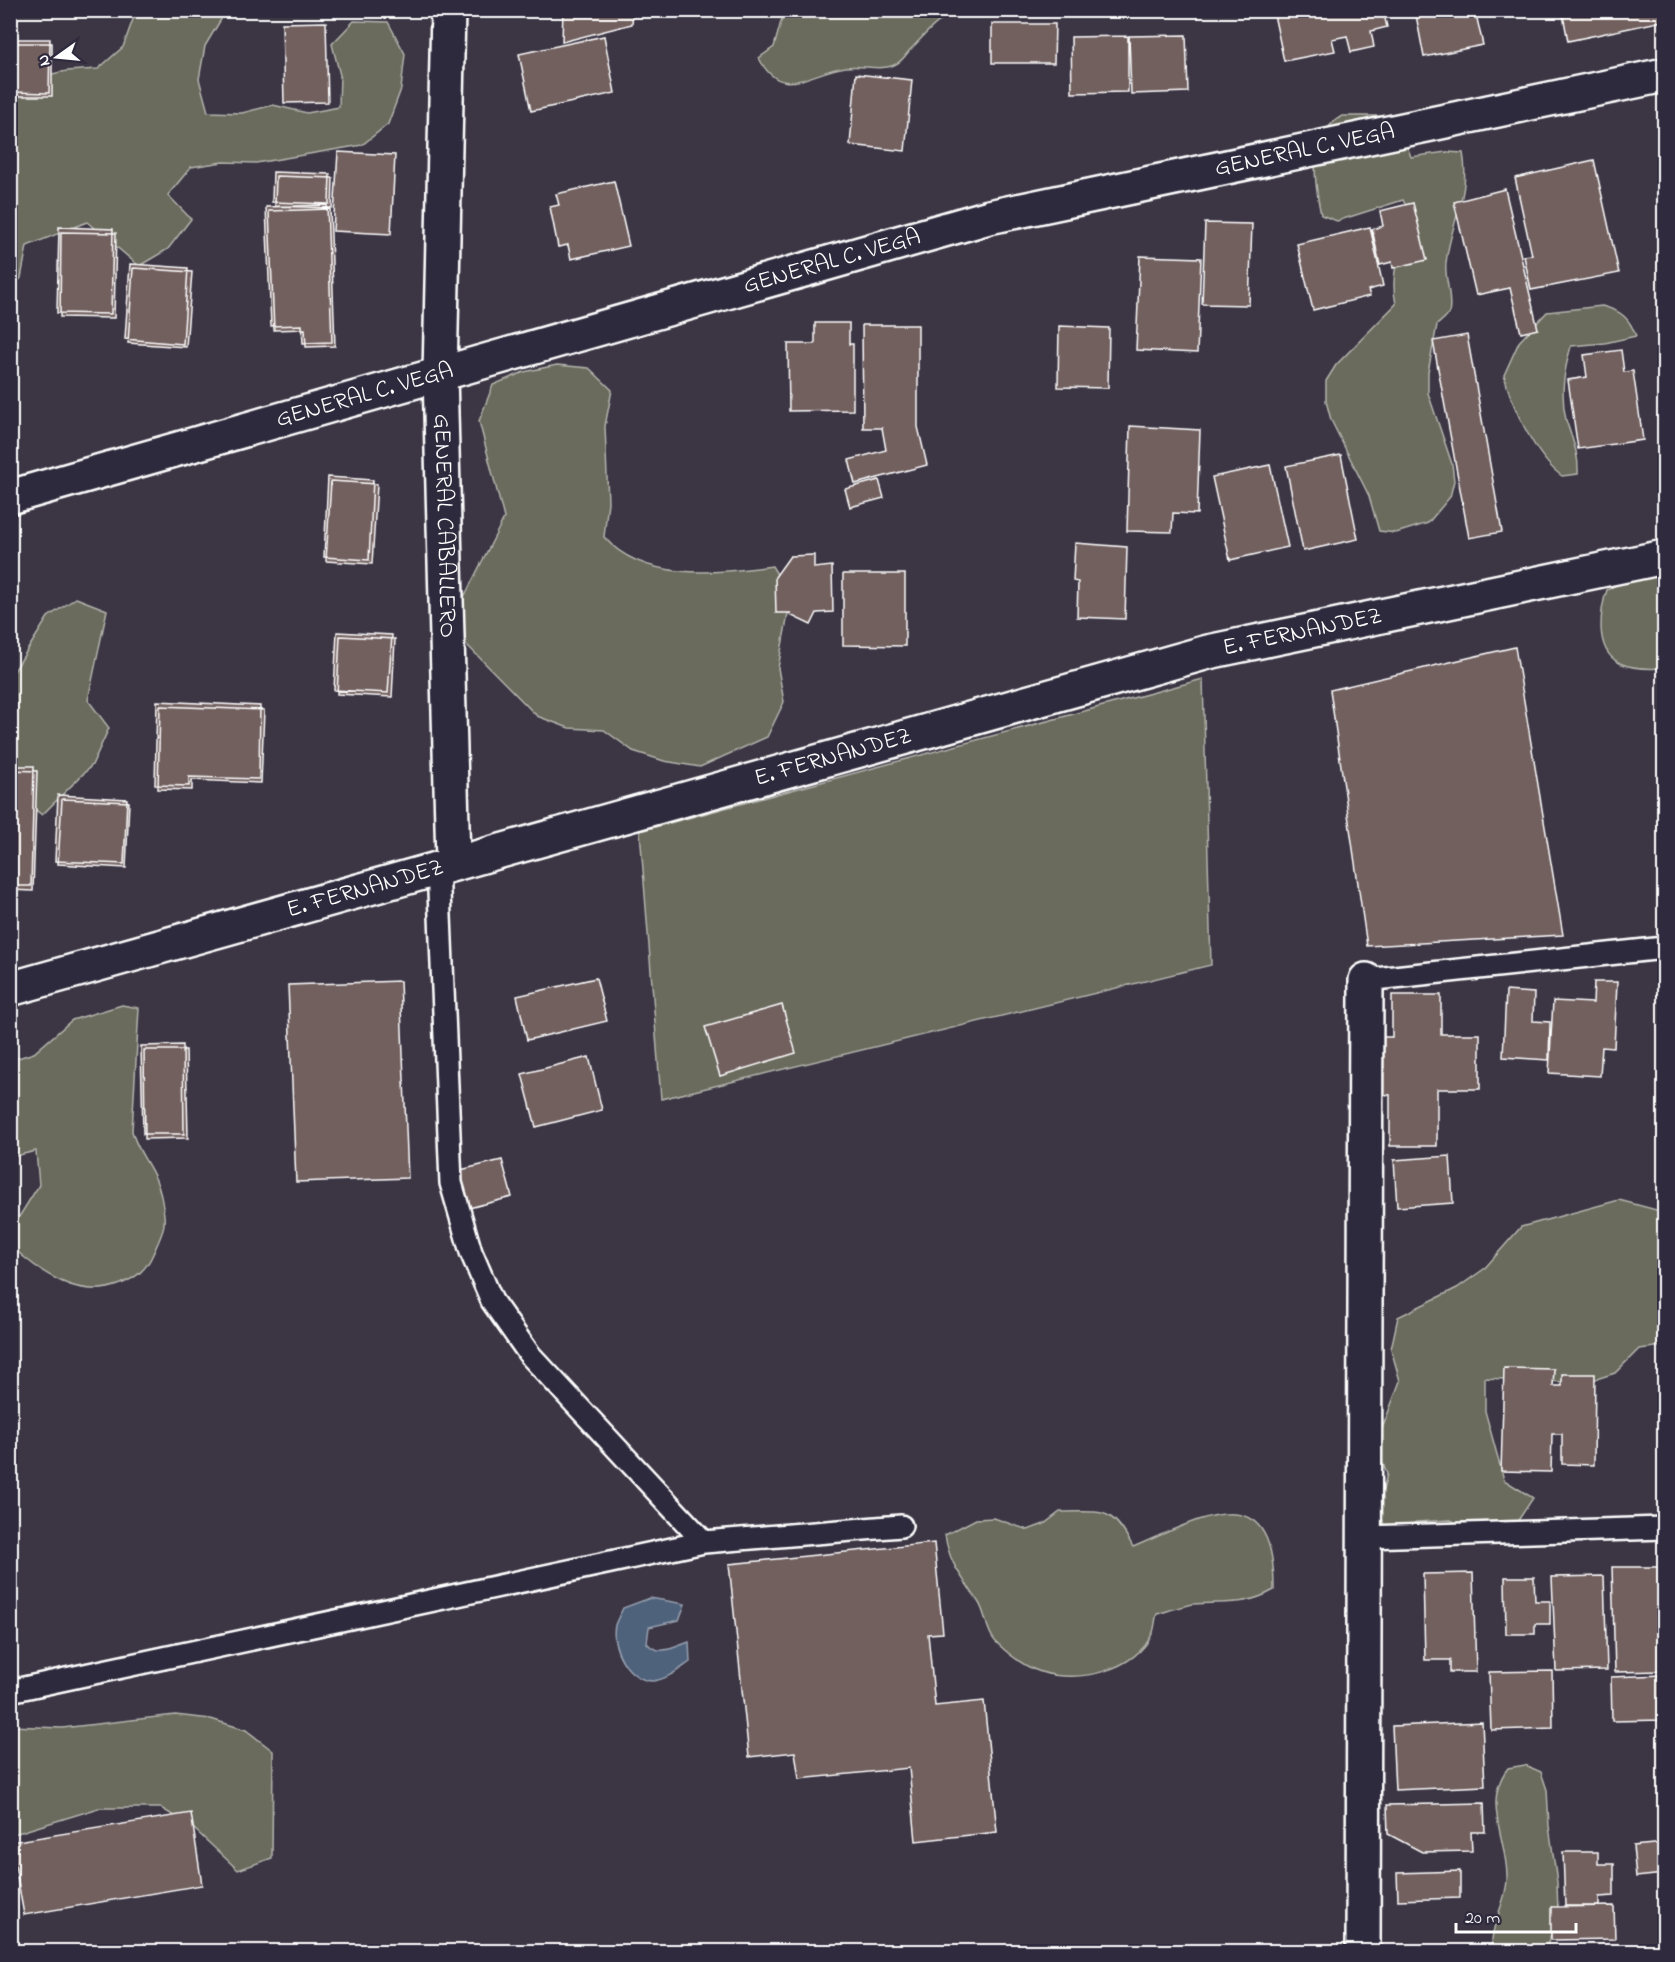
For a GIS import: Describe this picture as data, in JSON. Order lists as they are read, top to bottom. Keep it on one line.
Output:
{"streets":{"street":["GENERAL C. VEGA","GENERAL CABALLERO","E. FERNANDEZ"]},"crossings":[["GENERAL C. VEGA","GENERAL CABALLERO"],["GENERAL CABALLERO","E. FERNANDEZ"]],"scale_bar":"20 m","north":"left"}
